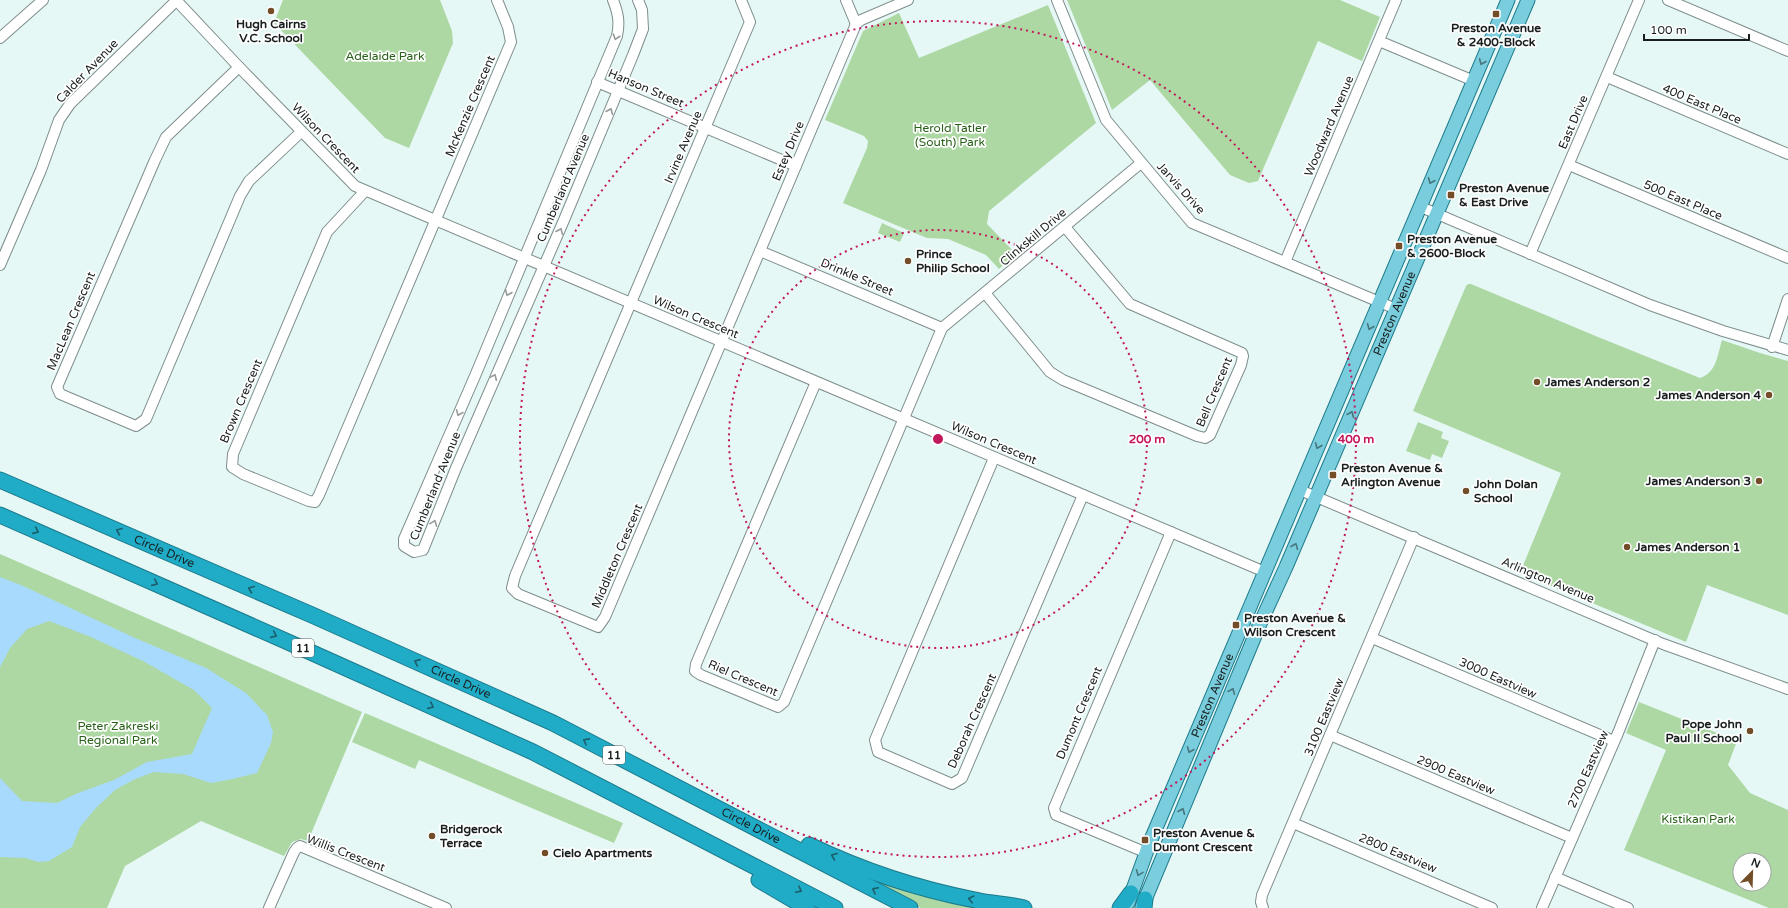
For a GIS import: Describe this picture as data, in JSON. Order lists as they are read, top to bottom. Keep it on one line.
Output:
{"streets":{"highway":["Circle Drive","11"],"main road":["Preston Avenue"],"street":["Calder Avenue","Hanson Street","400 East Place","McKenzie Crescent","East Drive","Woodward Avenue","Wilson Crescent","Irvine Avenue","Estey Drive","Cumberland Avenue","Jarvis Drive","500 East Place","Clinkskill Drive","Drinkle Street","MacLean Crescent","Bell Crescent","Brown Crescent","Middleton Crescent","Arlington Avenue","Riel Crescent","3000 Eastview","Dumont Crescent","3100 Eastview","Deborah Crescent","2700 Eastview","2900 Eastview","Willis Crescent","2800 Eastview"]},"crossings":[["Calder Avenue","Wilson Crescent"],["Hanson Street","Irvine Avenue"],["Hanson Street","Estey Drive"],["Hanson Street","Cumberland Avenue"],["400 East Place","East Drive"],["McKenzie Crescent","Wilson Crescent"],["McKenzie Crescent","Brown Crescent"],["East Drive","500 East Place"],["Woodward Avenue","Jarvis Drive"],["Wilson Crescent","Irvine Avenue"],["Wilson Crescent","Estey Drive"],["Wilson Crescent","Cumberland Avenue"],["Wilson Crescent","Clinkskill Drive"],["Wilson Crescent","Preston Avenue"],["Wilson Crescent","MacLean Crescent"],["Wilson Crescent","Brown Crescent"],["Wilson Crescent","Middleton Crescent"],["Wilson Crescent","Riel Crescent"],["Wilson Crescent","Dumont Crescent"],["Wilson Crescent","Deborah Crescent"],["Irvine Avenue","Middleton Crescent"],["Estey Drive","Drinkle Street"],["Estey Drive","Middleton Crescent"],["Jarvis Drive","Clinkskill Drive"],["Jarvis Drive","Preston Avenue"],["Clinkskill Drive","Drinkle Street"],["Clinkskill Drive","Bell Crescent"],["Clinkskill Drive","Riel Crescent"],["Preston Avenue","Arlington Avenue"],["Preston Avenue","Dumont Crescent"],["Arlington Avenue","3100 Eastview"],["Arlington Avenue","2700 Eastview"],["3000 Eastview","3100 Eastview"],["3000 Eastview","2700 Eastview"],["3100 Eastview","2900 Eastview"],["3100 Eastview","2800 Eastview"],["2700 Eastview","2900 Eastview"]],"parks":["Adelaide Park","Herold Tatler (South) Park","Peter Zakreski Regional Park","Kistikan Park"],"places":{"other":["Hugh Cairns V.C. School","Prince Philip School","James Anderson 2","James Anderson 4","James Anderson 3","John Dolan School","James Anderson 1","Pope John Paul II School","Bridgerock Terrace","Cielo Apartments"],"transit":["Preston Avenue & 2400-Block","Preston Avenue & East Drive","Preston Avenue & 2600-Block","Preston Avenue & Arlington Avenue","Preston Avenue & Wilson Crescent","Preston Avenue & Dumont Crescent"]},"scale_bar":"100 m","north":"top right","rings":["200 m","400 m"]}
